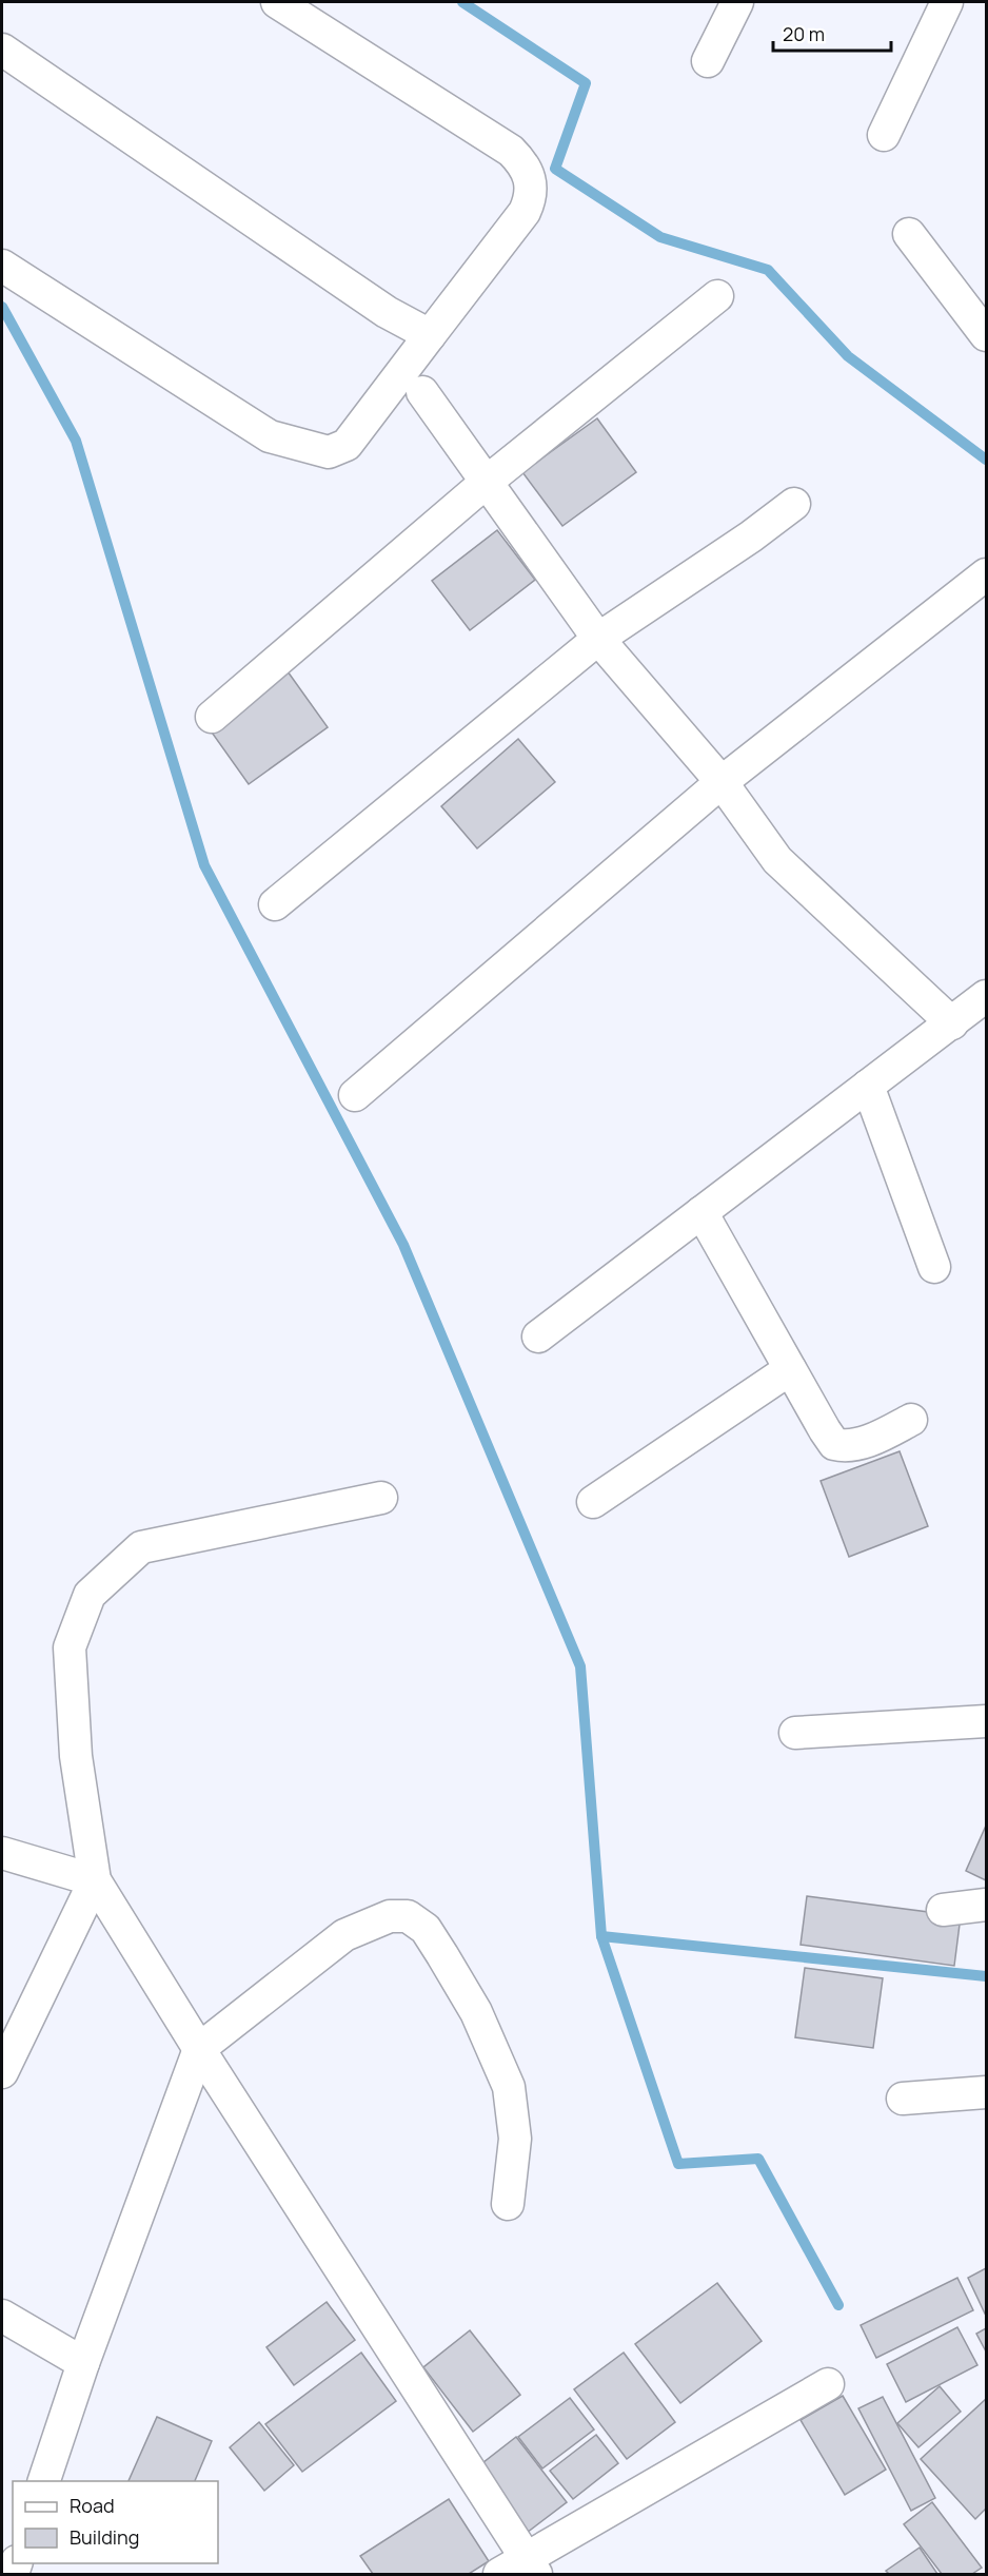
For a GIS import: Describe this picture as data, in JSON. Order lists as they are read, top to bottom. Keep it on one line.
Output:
{"legend":["Road","Building"],"scale_bar":"20 m"}
